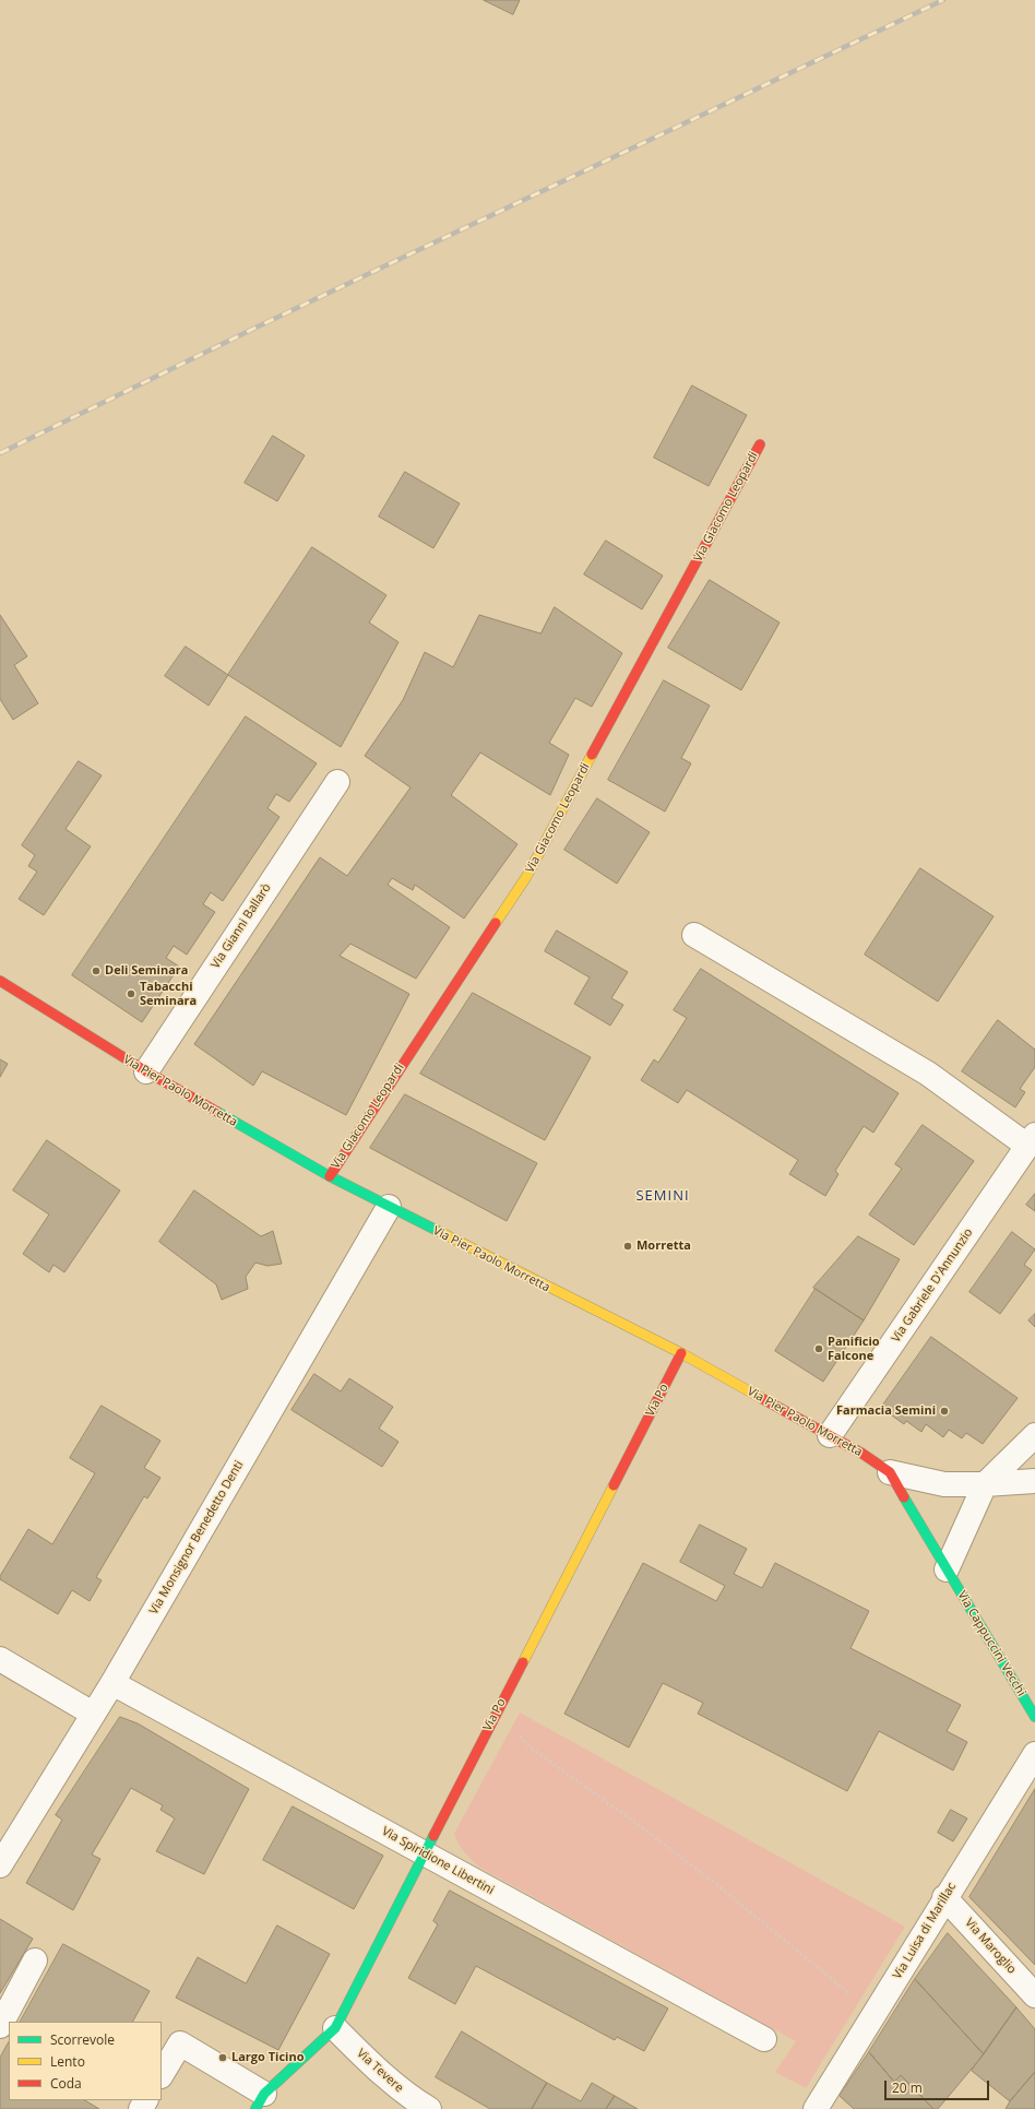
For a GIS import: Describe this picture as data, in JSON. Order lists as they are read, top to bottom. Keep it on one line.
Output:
{"streets":{"street":["Via Giacomo Leopardi","Via Gianni Ballarò","Via Pier Paolo Morretta","Via Gabriele D'Annunzio","Via Po","Via Monsignor Benedetto Denti","Via Cappuccini Vecchi","Via Spiridione Libertini","Via Luisa di Marillac","Via Maroglio","Via Tevere"]},"crossings":[["Via Giacomo Leopardi","Via Pier Paolo Morretta"],["Via Gianni Ballarò","Via Pier Paolo Morretta"],["Via Pier Paolo Morretta","Via Gabriele D'Annunzio"],["Via Pier Paolo Morretta","Via Po"],["Via Pier Paolo Morretta","Via Monsignor Benedetto Denti"],["Via Pier Paolo Morretta","Via Cappuccini Vecchi"],["Via Po","Via Spiridione Libertini"],["Via Po","Via Tevere"],["Via Monsignor Benedetto Denti","Via Spiridione Libertini"],["Via Luisa di Marillac","Via Maroglio"]],"districts":["SEMINI"],"places":["Deli Seminara","Tabacchi Seminara","Morretta","Panificio Falcone","Farmacia Semini","Largo Ticino"],"legend":["Scorrevole","Lento","Coda"],"scale_bar":"20 m"}
